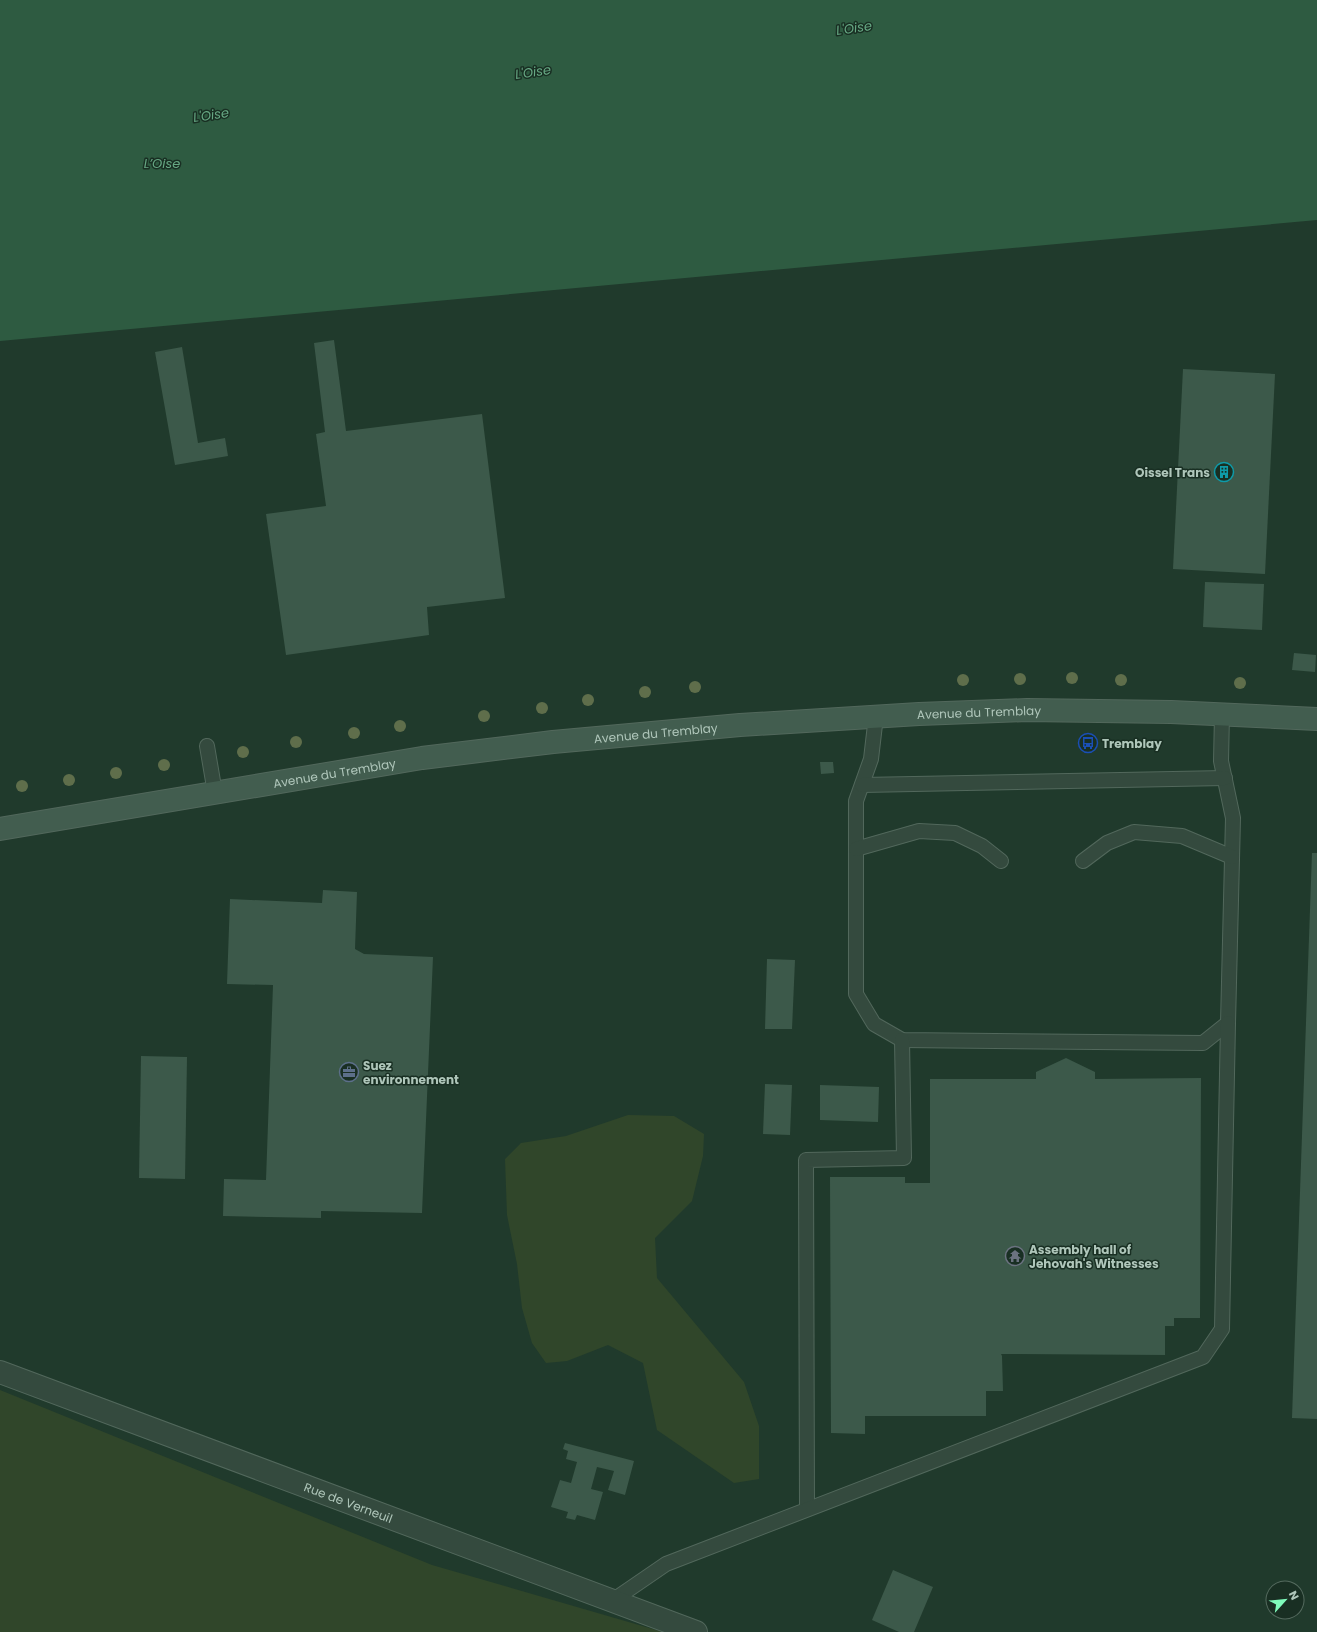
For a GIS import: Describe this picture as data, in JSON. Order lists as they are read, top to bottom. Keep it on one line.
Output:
{"streets":{"main road":["Avenue du Tremblay"],"street":["Rue de Verneuil"]},"water":["L'Oise","L’Oise"],"places":{"building":["Oissel Trans"],"bus stop":["Tremblay"],"office":["Suez environnement"],"temple":["Assembly hall of Jehovah's Witnesses"]},"north":"top right"}
